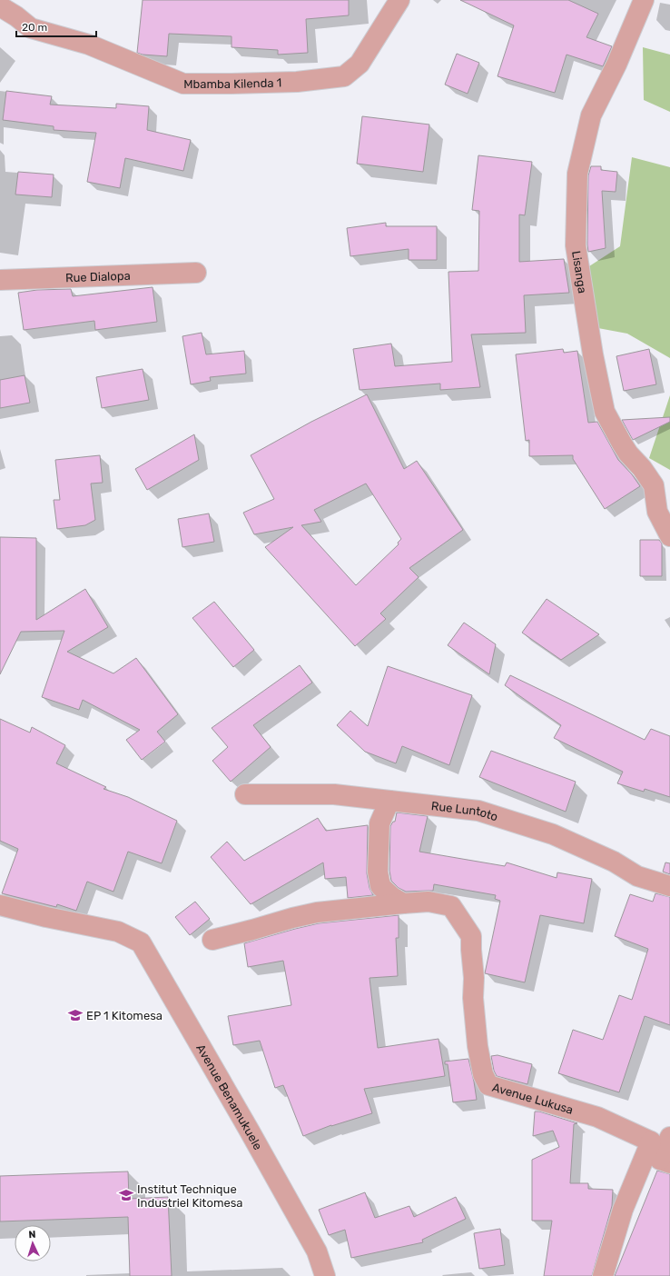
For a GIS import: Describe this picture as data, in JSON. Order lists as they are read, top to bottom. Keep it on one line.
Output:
{"streets":{"street":["Mbamba Kilenda 1","Lisanga","Rue Dialopa","Rue Luntoto","Avenue Benamukuele","Avenue Lukusa"]},"places":{"school or university":["EP 1 Kitomesa","Institut Technique Industriel Kitomesa"]},"scale_bar":"20 m","north":"top"}
